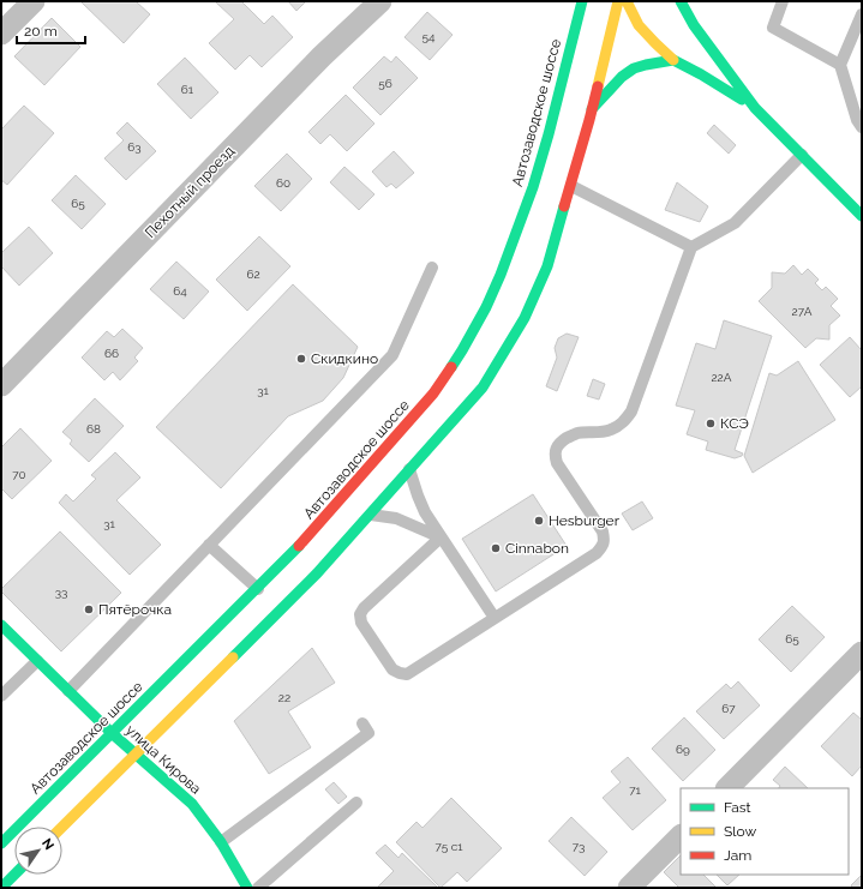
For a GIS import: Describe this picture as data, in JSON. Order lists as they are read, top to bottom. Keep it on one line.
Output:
{"streets":{"main road":["Автозаводское шоссе","улица Кирова"],"street":["Пехотный проезд"]},"crossings":[["Автозаводское шоссе","улица Кирова"]],"places":["Скидкино","КСЭ","Hesburger","Cinnabon","Пятёрочка"],"house_numbers":["54","56","61","63","60","65","62","64","27А","66","22А","31","68","70","31","33","65","22","67","69","71","75 с1","73"],"legend":["Fast","Slow","Jam"],"scale_bar":"20 m","north":"top right"}
